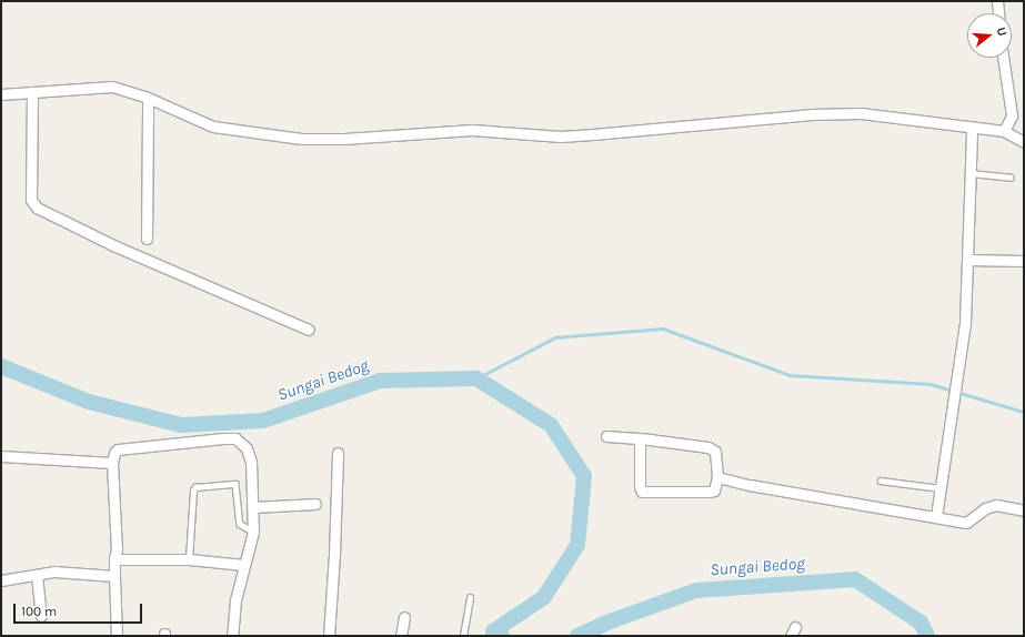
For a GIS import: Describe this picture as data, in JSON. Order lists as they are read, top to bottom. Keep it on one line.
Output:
{"water":["Sungai Bedog"],"scale_bar":"100 m","north":"right"}
